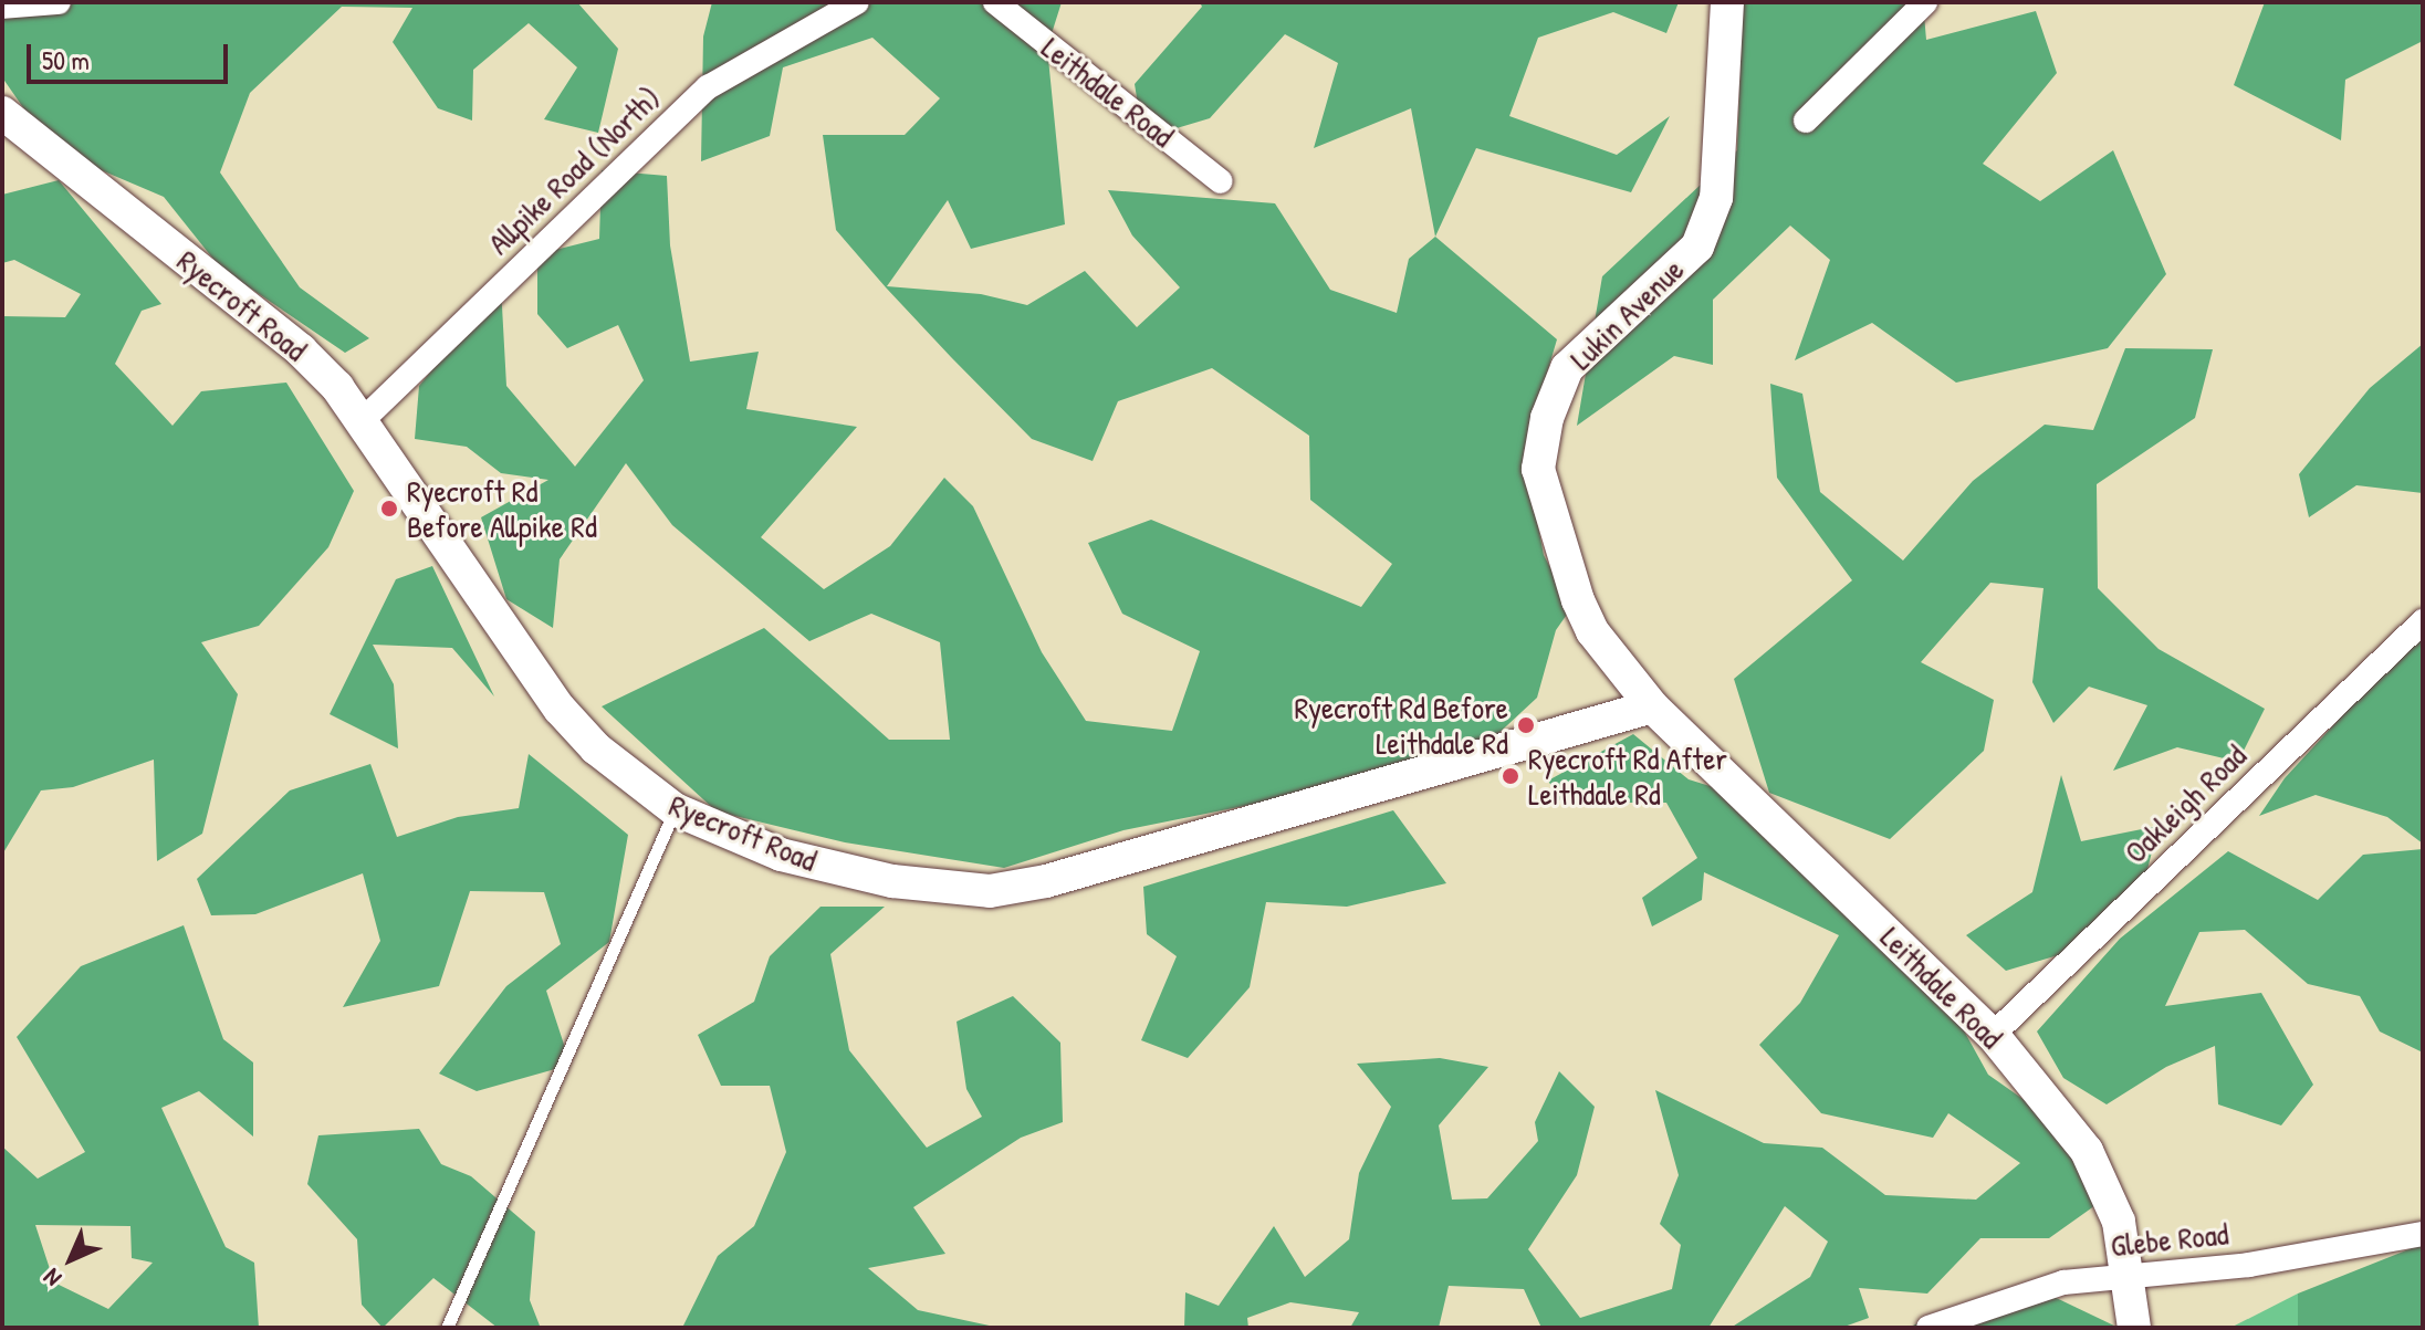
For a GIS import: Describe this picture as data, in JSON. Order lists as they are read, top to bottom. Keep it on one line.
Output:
{"streets":{"street":["Leithdale Road","Allpike Road (North)","Ryecroft Road","Lukin Avenue","Oakleigh Road","Glebe Road"]},"crossings":[["Leithdale Road","Ryecroft Road"],["Leithdale Road","Lukin Avenue"],["Leithdale Road","Oakleigh Road"],["Leithdale Road","Glebe Road"],["Allpike Road (North)","Ryecroft Road"],["Ryecroft Road","Lukin Avenue"]],"places":["Ryecroft Rd Before Allpike Rd","Ryecroft Rd Before Leithdale Rd","Ryecroft Rd After Leithdale Rd"],"scale_bar":"50 m","north":"bottom left"}
